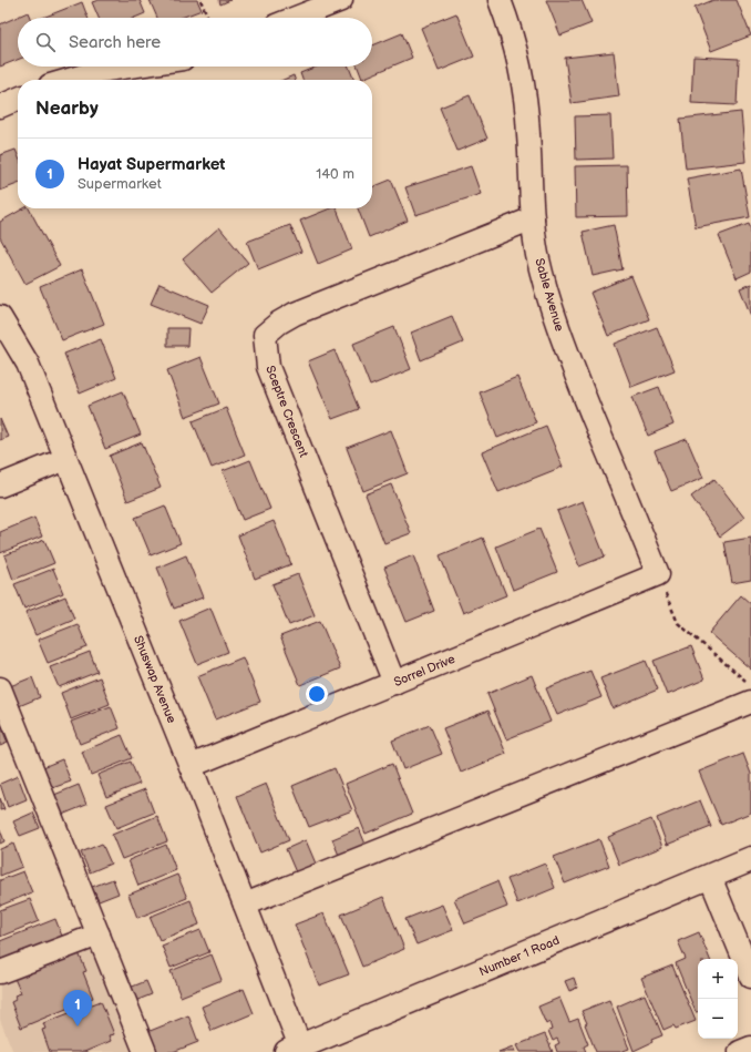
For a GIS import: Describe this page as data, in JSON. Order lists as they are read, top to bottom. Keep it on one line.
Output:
{"streets":{"main road":["Number 1 Road"],"street":["Sable Avenue","Sceptre Crescent","Sorrel Drive","Shuswap Avenue"]},"crossings":[["Sable Avenue","Sceptre Crescent"],["Sable Avenue","Sorrel Drive"],["Sceptre Crescent","Sorrel Drive"],["Sorrel Drive","Shuswap Avenue"],["Shuswap Avenue","Number 1 Road"]],"page":{"search":"Search here","heading":"Nearby","list":[{"mark":"1","name":"Hayat Supermarket","note":"Supermarket","value":"140 m"}],"map_buttons":["+","−"],"pins":"1"}}
